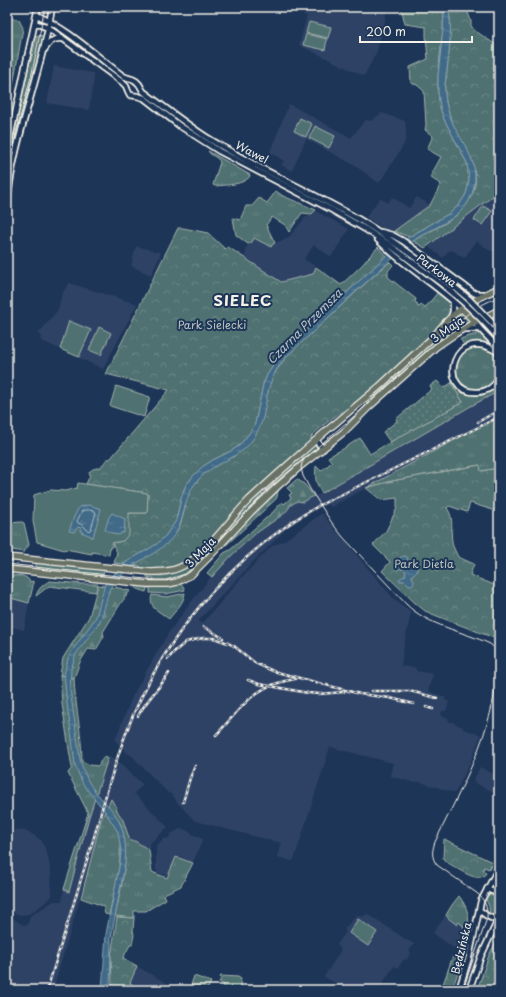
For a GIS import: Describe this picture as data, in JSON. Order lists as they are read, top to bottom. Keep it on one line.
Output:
{"streets":{"main road":["3 Maja"],"street":["Wawel","Parkowa","Będzińska"]},"crossings":[["Wawel","Parkowa"]],"districts":["SIELEC"],"water":["Czarna Przemsza"],"parks":["Park Sielecki","Park Dietla"],"scale_bar":"200 m"}
